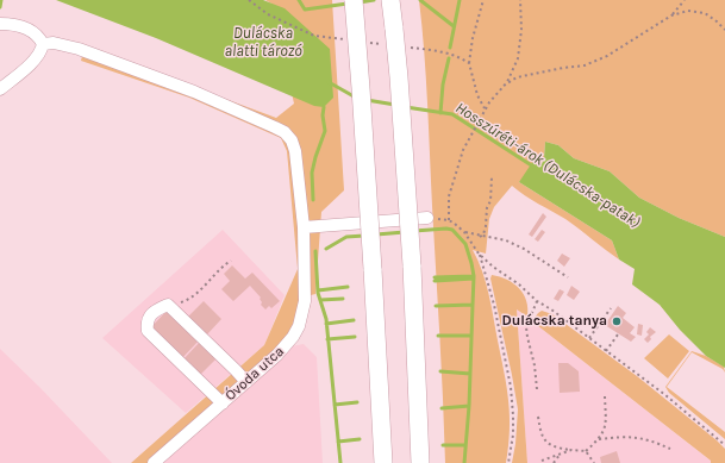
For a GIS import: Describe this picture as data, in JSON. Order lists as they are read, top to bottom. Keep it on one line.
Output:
{"streets":{"street":["Óvoda utca"]},"water":["Dulácska alatti tározó","Hosszúréti-árok (Dulácska-patak)"],"places":["Dulácska tanya"]}
